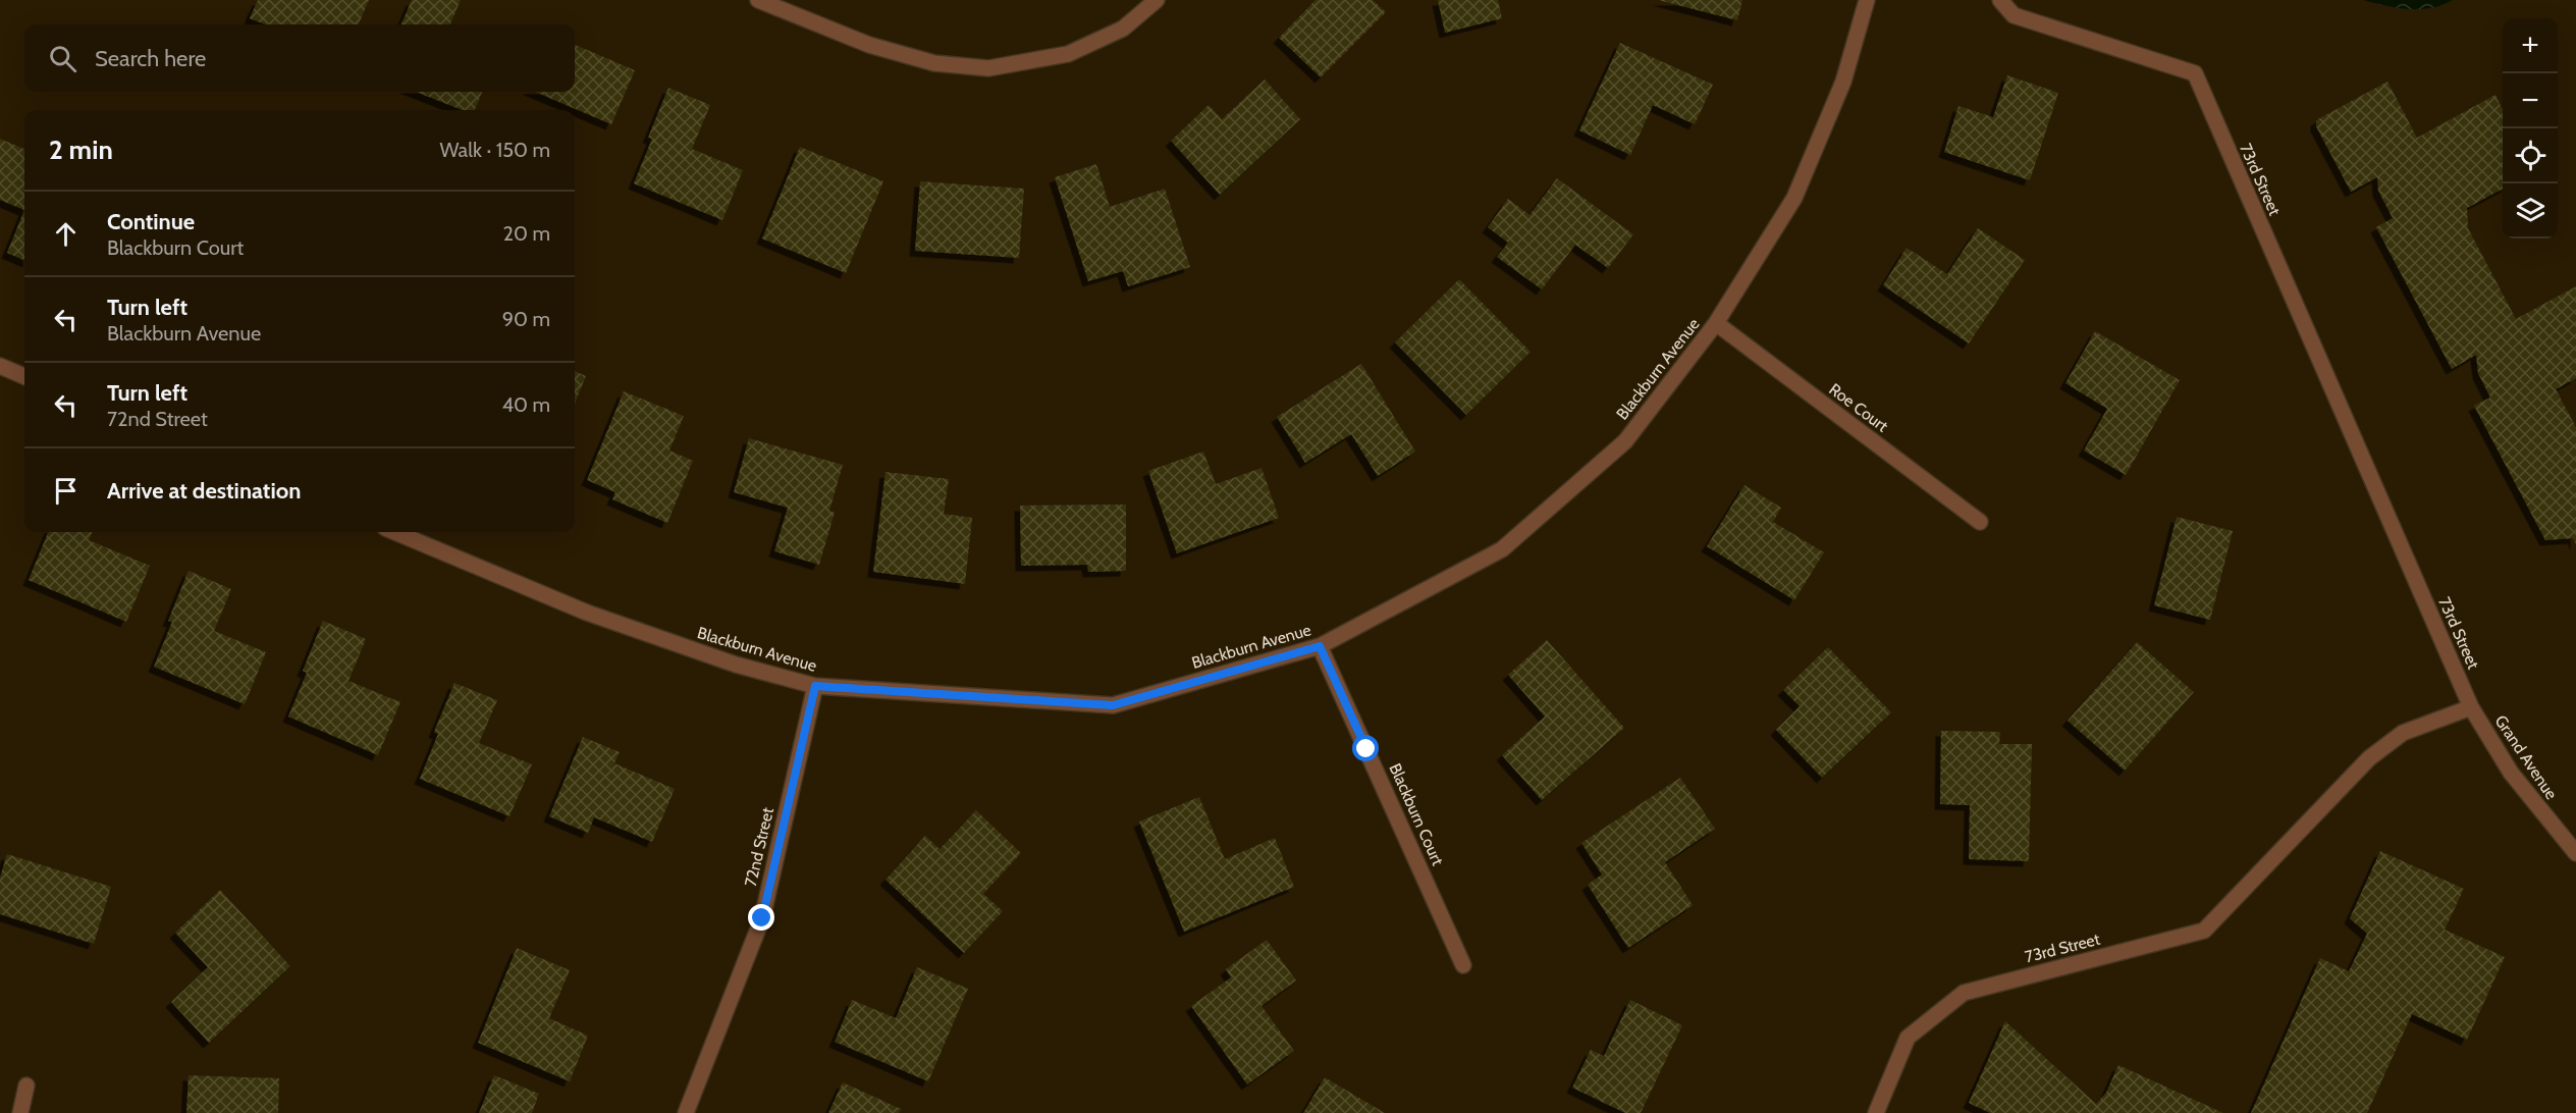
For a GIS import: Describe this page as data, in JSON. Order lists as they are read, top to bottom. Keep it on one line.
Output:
{"streets":{"street":["73rd Street","Blackburn Avenue","Roe Court","Grand Avenue","Blackburn Court","72nd Street"]},"crossings":[["73rd Street","Grand Avenue"],["Blackburn Avenue","Roe Court"],["Blackburn Avenue","Blackburn Court"],["Blackburn Avenue","72nd Street"]],"page":{"map_buttons":["+","−"],"search":"Search here","heading":["2 min","Walk · 150 m"],"list":[["Continue","Blackburn Court","20 m"],["Turn left","Blackburn Avenue","90 m"],["Turn left","72nd Street","40 m"],"Arrive at destination"]}}
